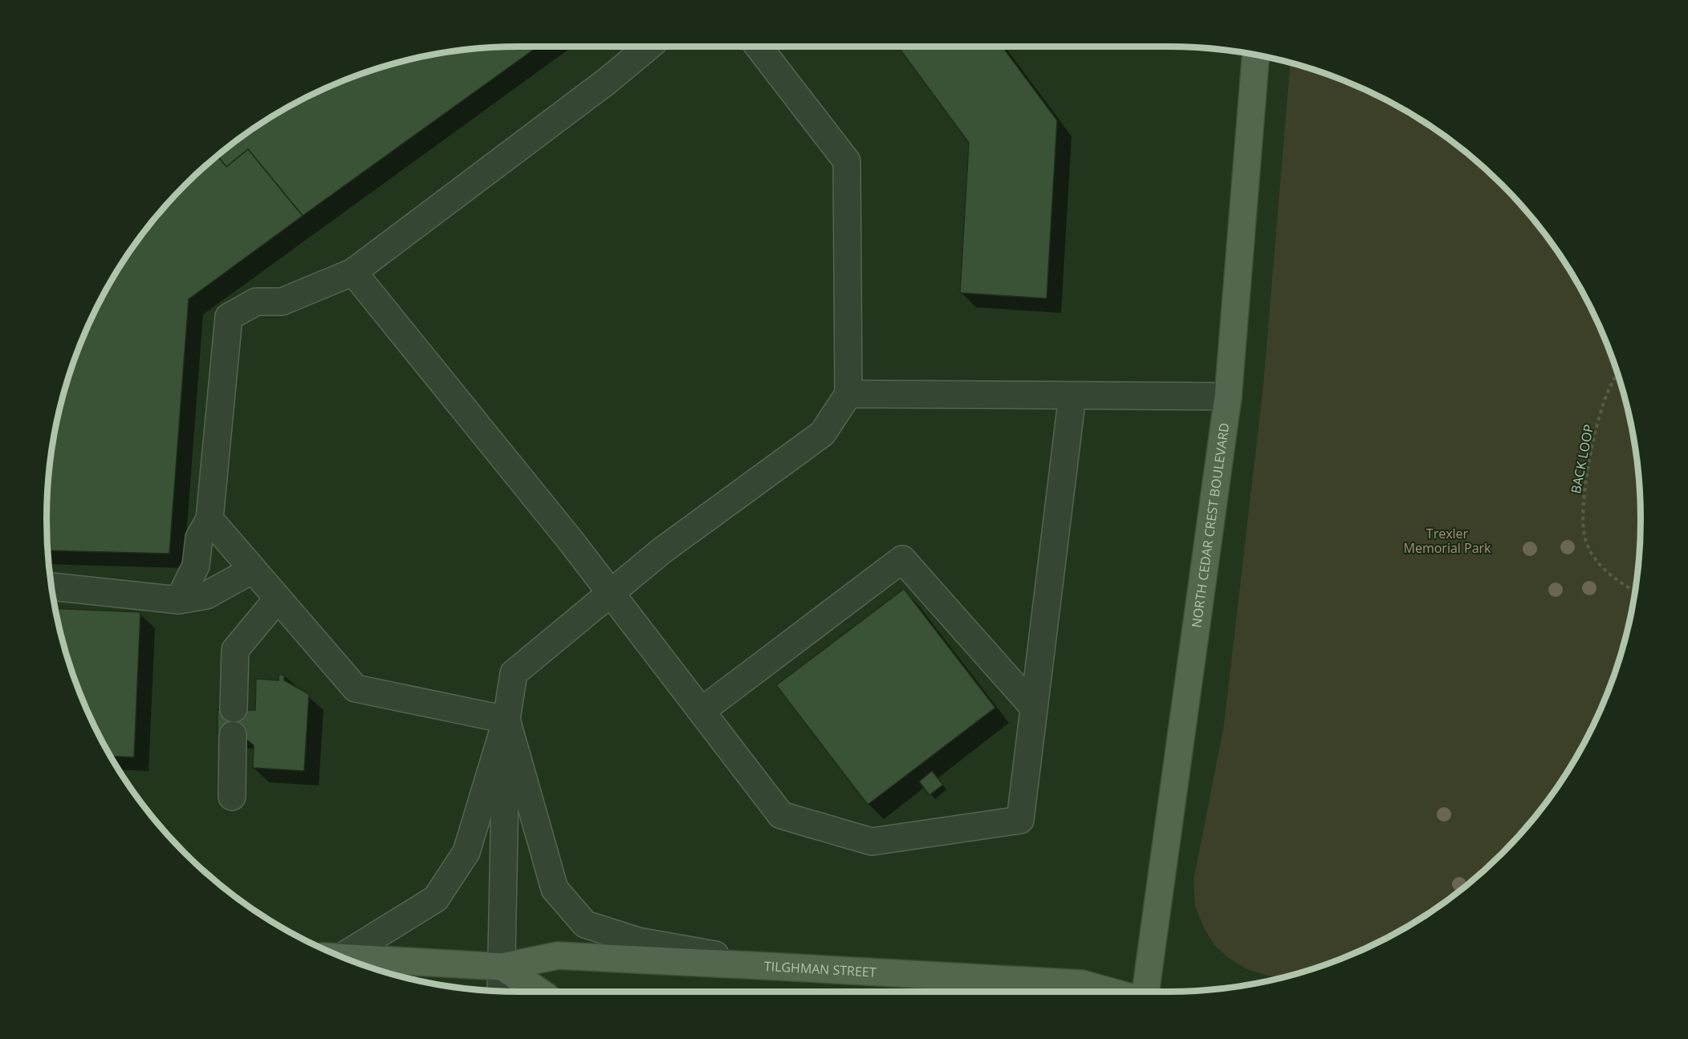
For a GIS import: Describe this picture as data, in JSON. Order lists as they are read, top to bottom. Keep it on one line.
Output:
{"streets":{"main road":["NORTH CEDAR CREST BOULEVARD","TILGHMAN STREET"],"path":["BACK LOOP"]},"parks":["Trexler Memorial Park"]}
